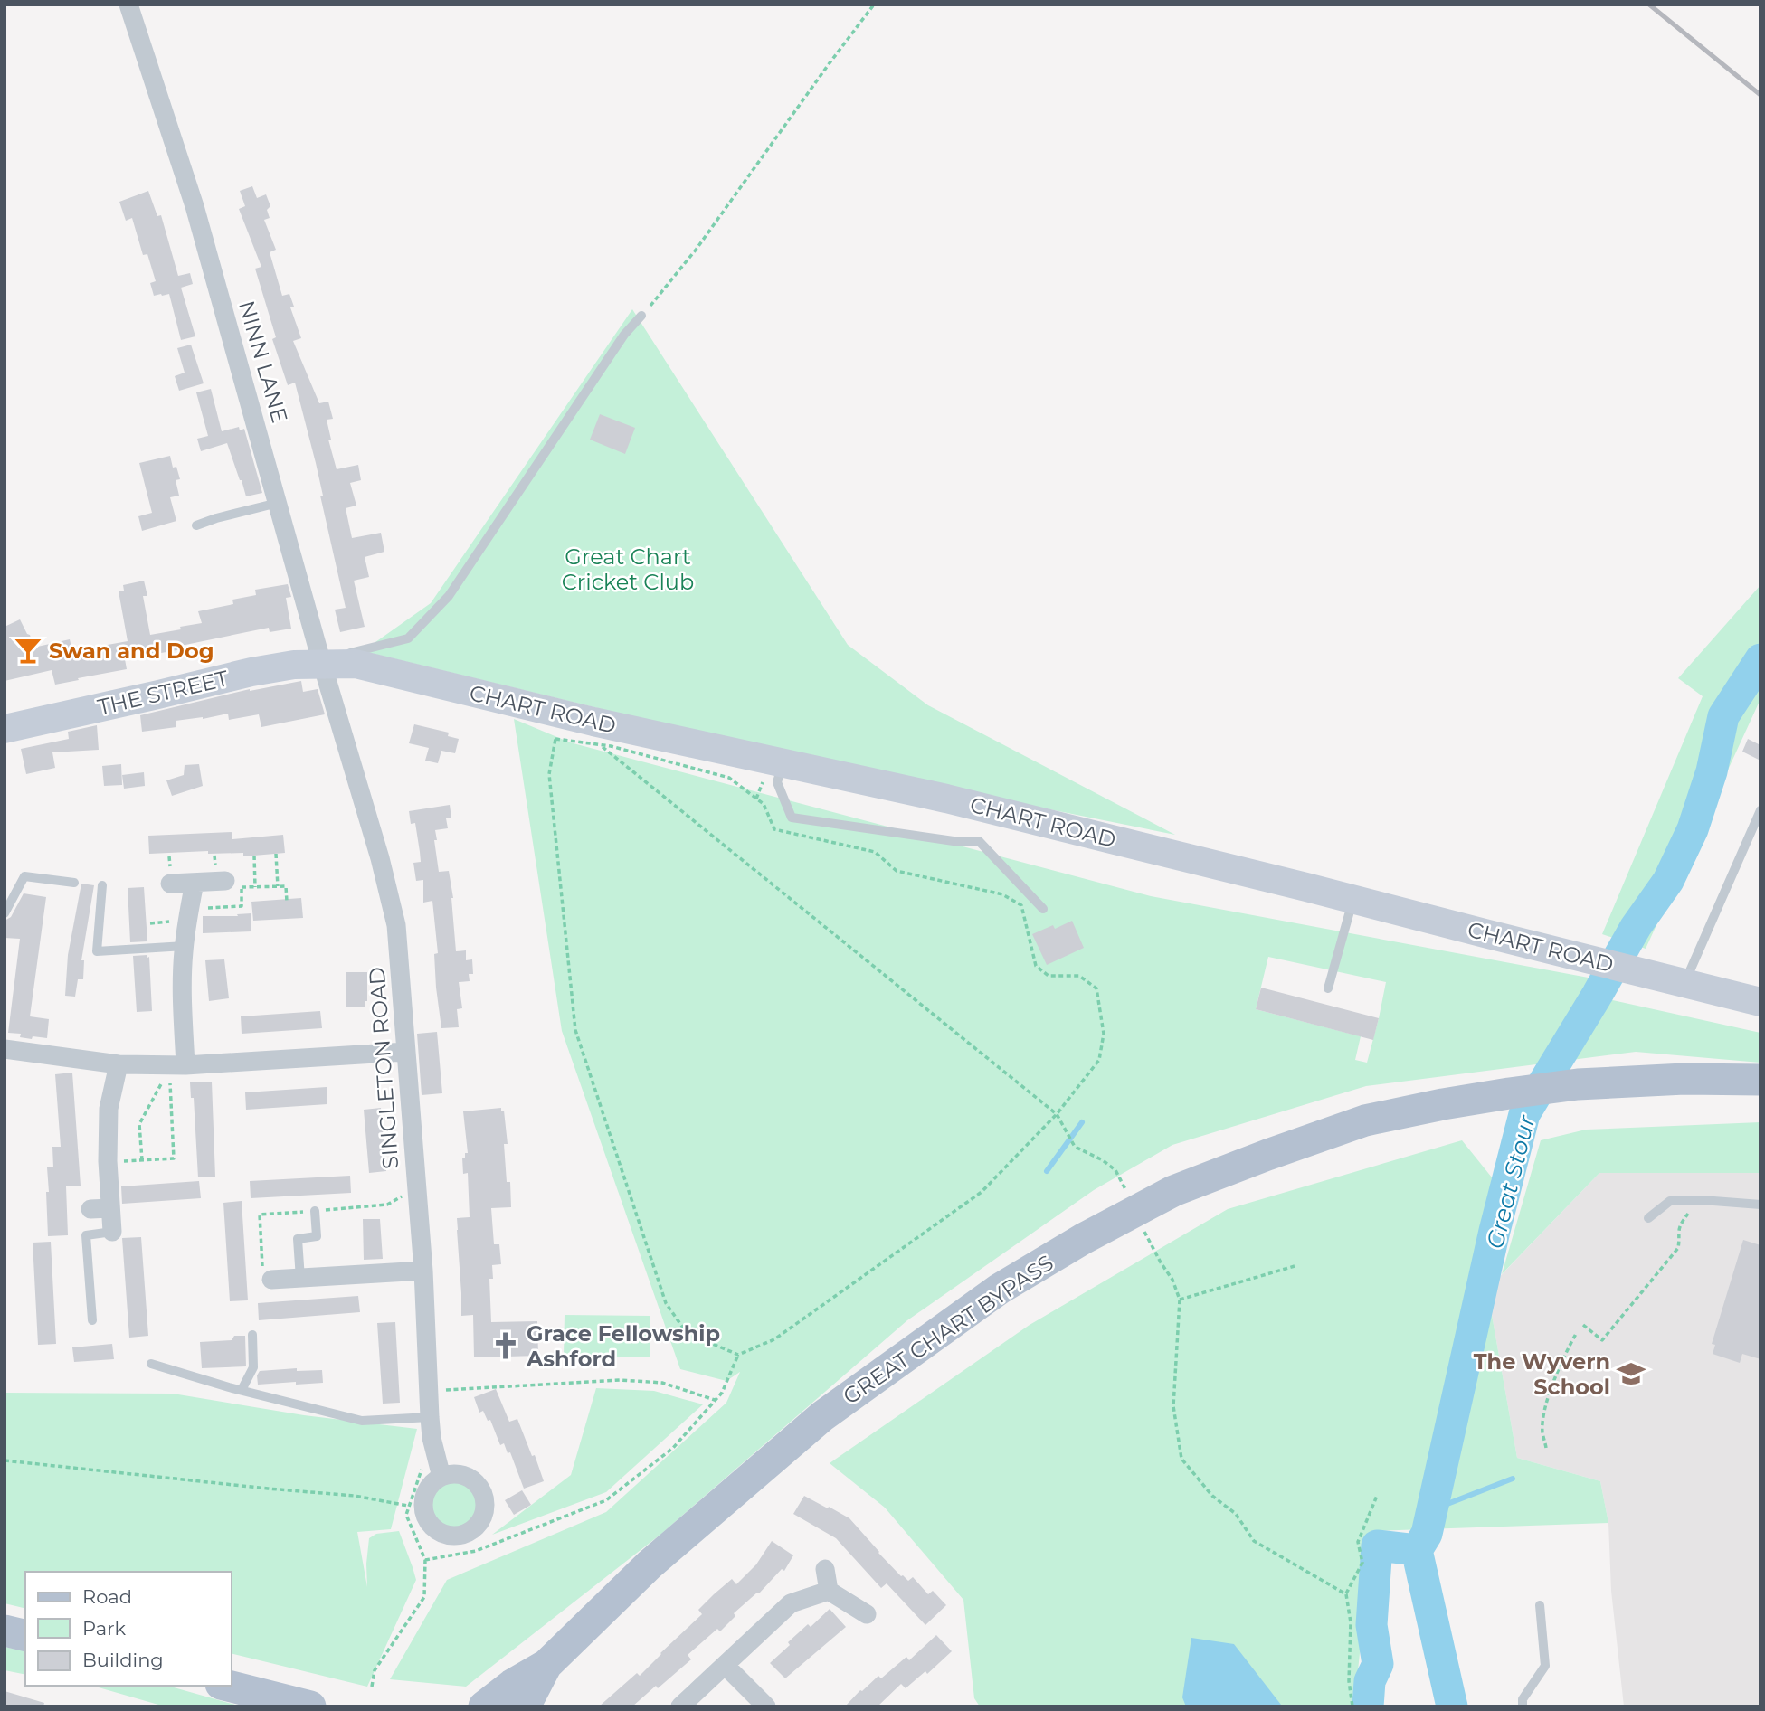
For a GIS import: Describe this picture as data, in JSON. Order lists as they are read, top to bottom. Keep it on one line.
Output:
{"streets":{"main road":["GREAT CHART BYPASS"],"street":["NINN LANE","THE STREET","CHART ROAD","SINGLETON ROAD"]},"crossings":[["NINN LANE","THE STREET"],["NINN LANE","CHART ROAD"],["NINN LANE","SINGLETON ROAD"],["THE STREET","CHART ROAD"],["THE STREET","SINGLETON ROAD"],["CHART ROAD","SINGLETON ROAD"]],"water":["Great Stour"],"parks":["Great Chart Cricket Club"],"places":{"bar":["Swan and Dog"],"church":["Grace Fellowship Ashford"],"school or university":["The Wyvern School"]},"legend":["Road","Park","Building"]}
